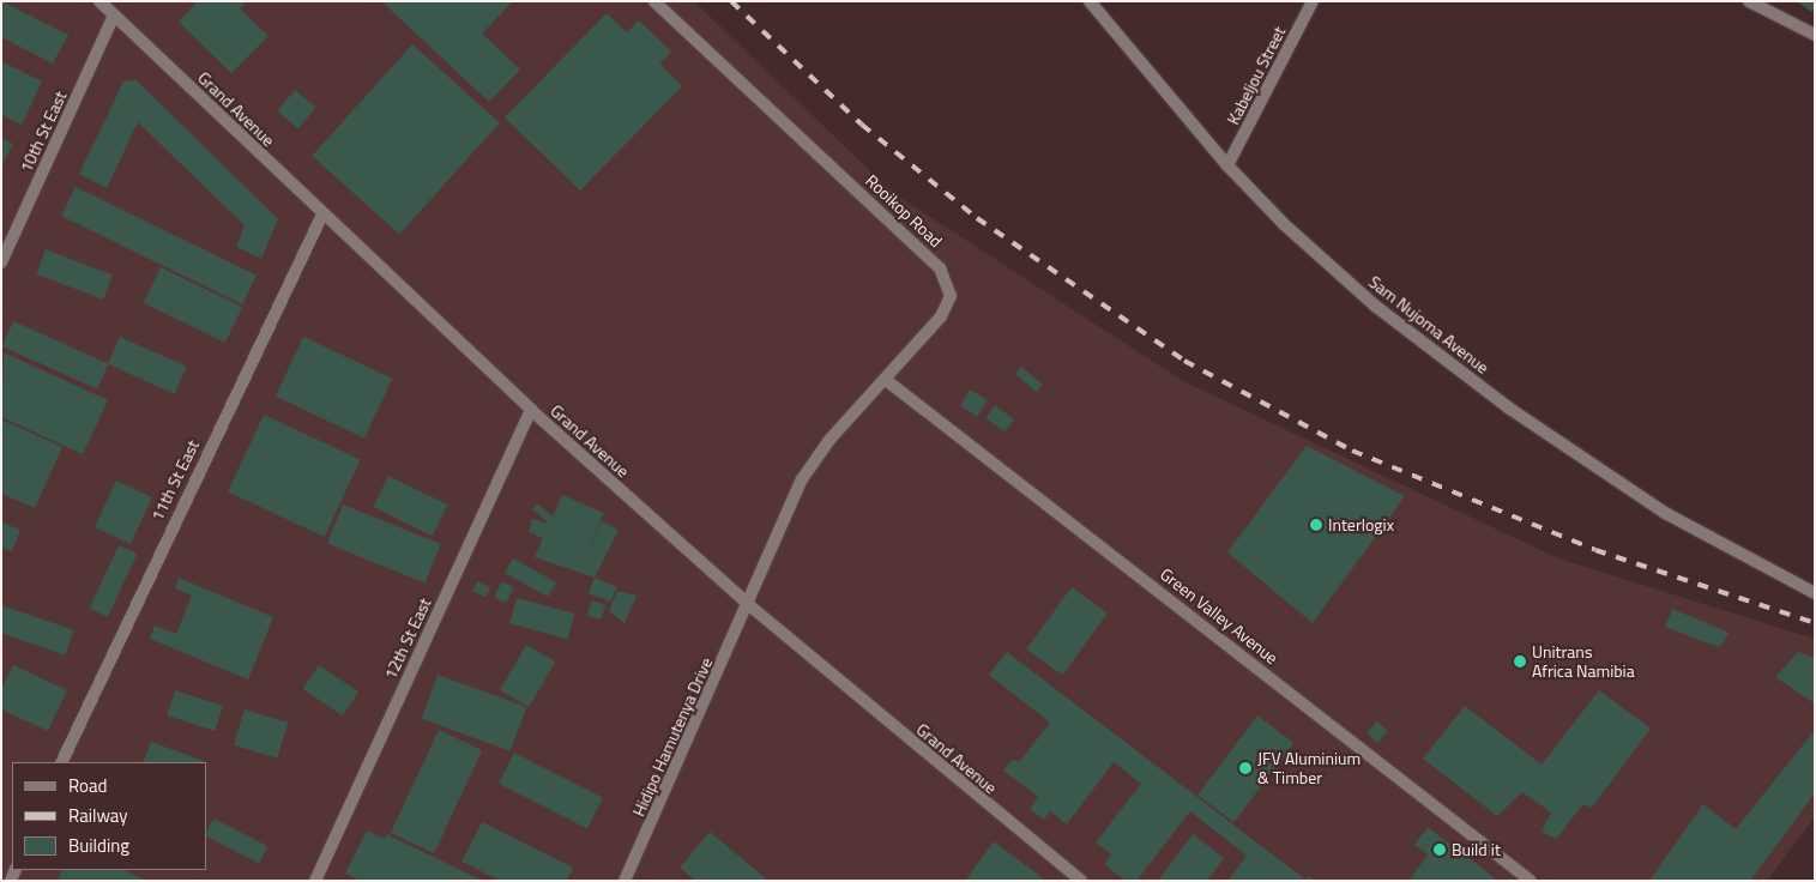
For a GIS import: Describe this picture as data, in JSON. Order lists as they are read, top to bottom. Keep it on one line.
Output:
{"streets":{"street":["Kabeljou Street","Grand Avenue","10th St East","Rooikop Road","Sam Nujoma Avenue","11th St East","Green Valley Avenue","12th St East","Hidipo Hamutenya Drive"]},"crossings":[["Kabeljou Street","Sam Nujoma Avenue"],["Grand Avenue","10th St East"],["Grand Avenue","Rooikop Road"],["Grand Avenue","11th St East"],["Grand Avenue","12th St East"],["Grand Avenue","Hidipo Hamutenya Drive"],["Rooikop Road","Green Valley Avenue"],["Rooikop Road","Hidipo Hamutenya Drive"]],"places":["Interlogix","Unitrans Africa Namibia","JFV Aluminium & Timber","Build it"],"legend":["Road","Railway","Building"]}
